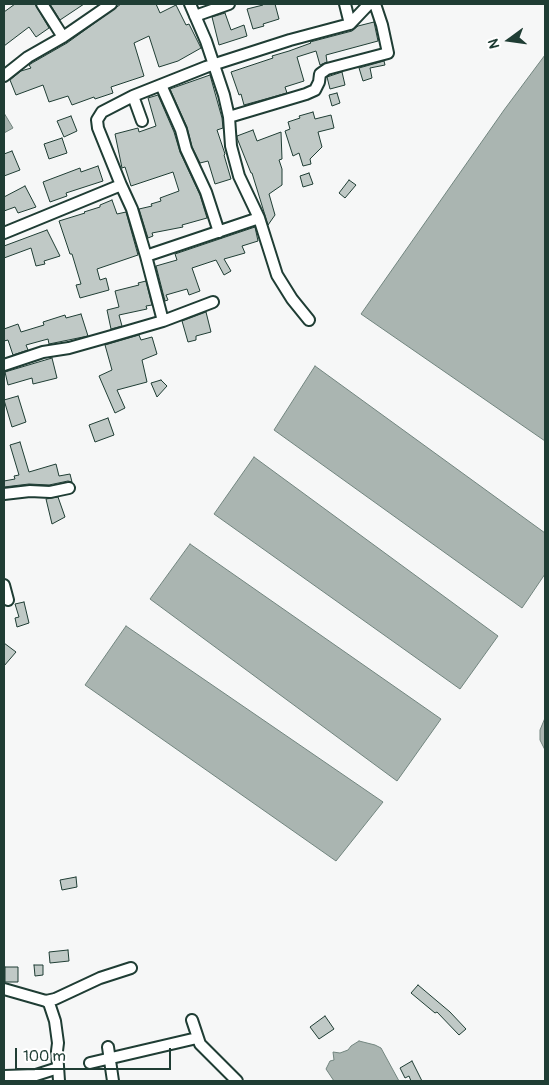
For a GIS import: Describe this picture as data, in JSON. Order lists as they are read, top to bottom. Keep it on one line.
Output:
{"scale_bar":"100 m","north":"left"}
